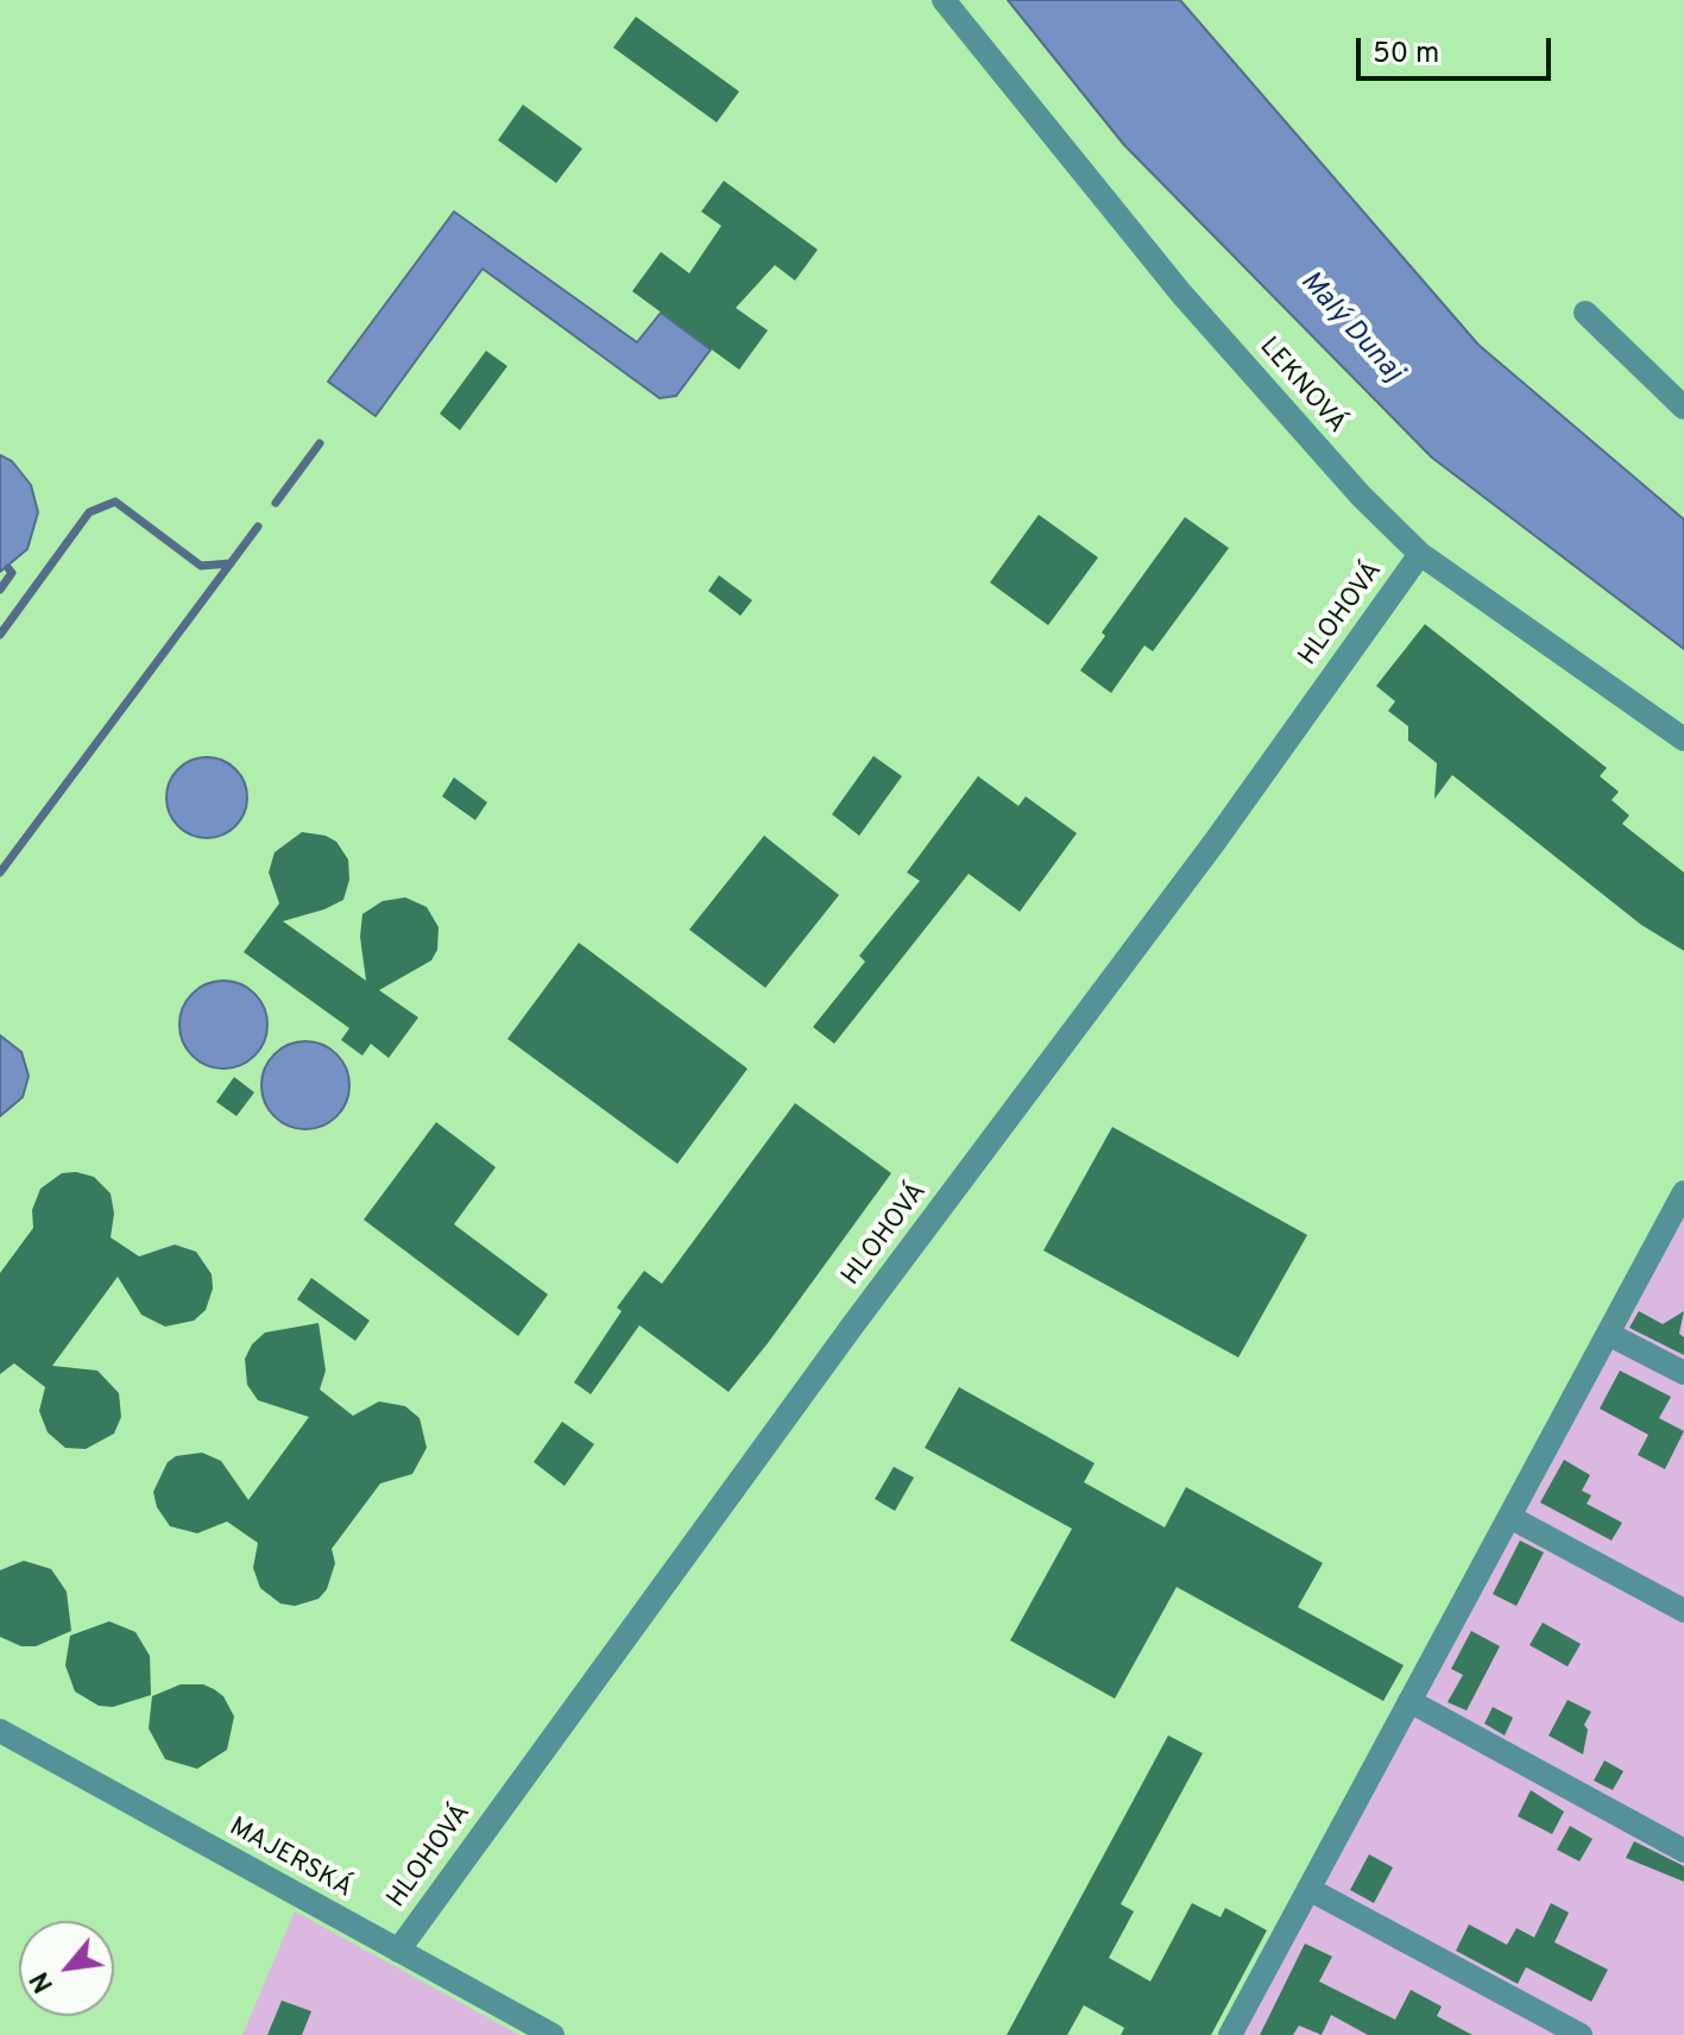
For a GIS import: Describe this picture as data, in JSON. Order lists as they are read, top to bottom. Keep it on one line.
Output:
{"streets":{"street":["LEKNOVÁ","HLOHOVÁ","MAJERSKÁ"]},"crossings":[["LEKNOVÁ","HLOHOVÁ"],["HLOHOVÁ","MAJERSKÁ"]],"water":["Malý Dunaj"],"scale_bar":"50 m","north":"bottom left"}
